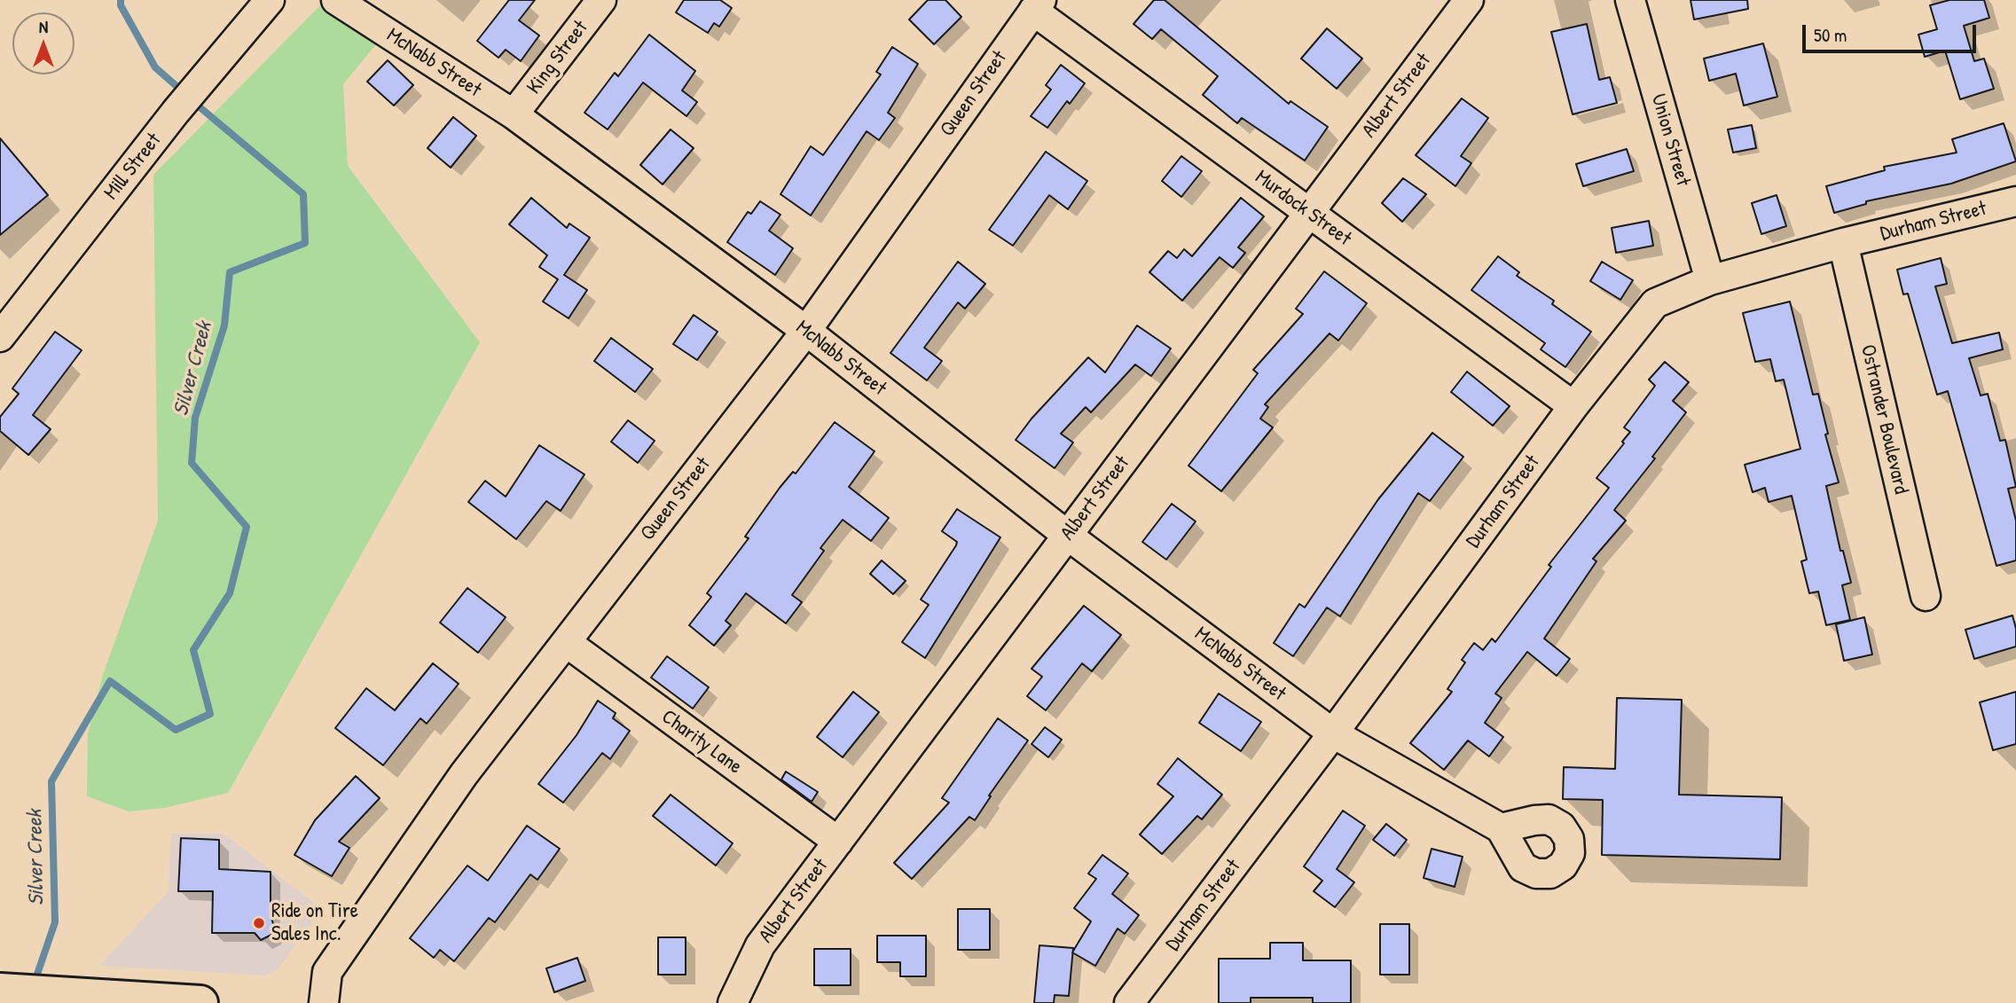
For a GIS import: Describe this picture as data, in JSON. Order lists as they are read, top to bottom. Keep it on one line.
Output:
{"streets":{"street":["King Street","McNabb Street","Queen Street","Albert Street","Union Street","Mill Street","Murdock Street","Durham Street","Ostrander Boulevard","Charity Lane"]},"crossings":[["King Street","McNabb Street"],["McNabb Street","Queen Street"],["McNabb Street","Albert Street"],["McNabb Street","Durham Street"],["Queen Street","Murdock Street"],["Queen Street","Charity Lane"],["Albert Street","Murdock Street"],["Albert Street","Charity Lane"],["Union Street","Durham Street"],["Murdock Street","Durham Street"],["Durham Street","Ostrander Boulevard"]],"water":["Silver Creek"],"places":["Ride on Tire Sales Inc."],"scale_bar":"50 m","north":"top"}
